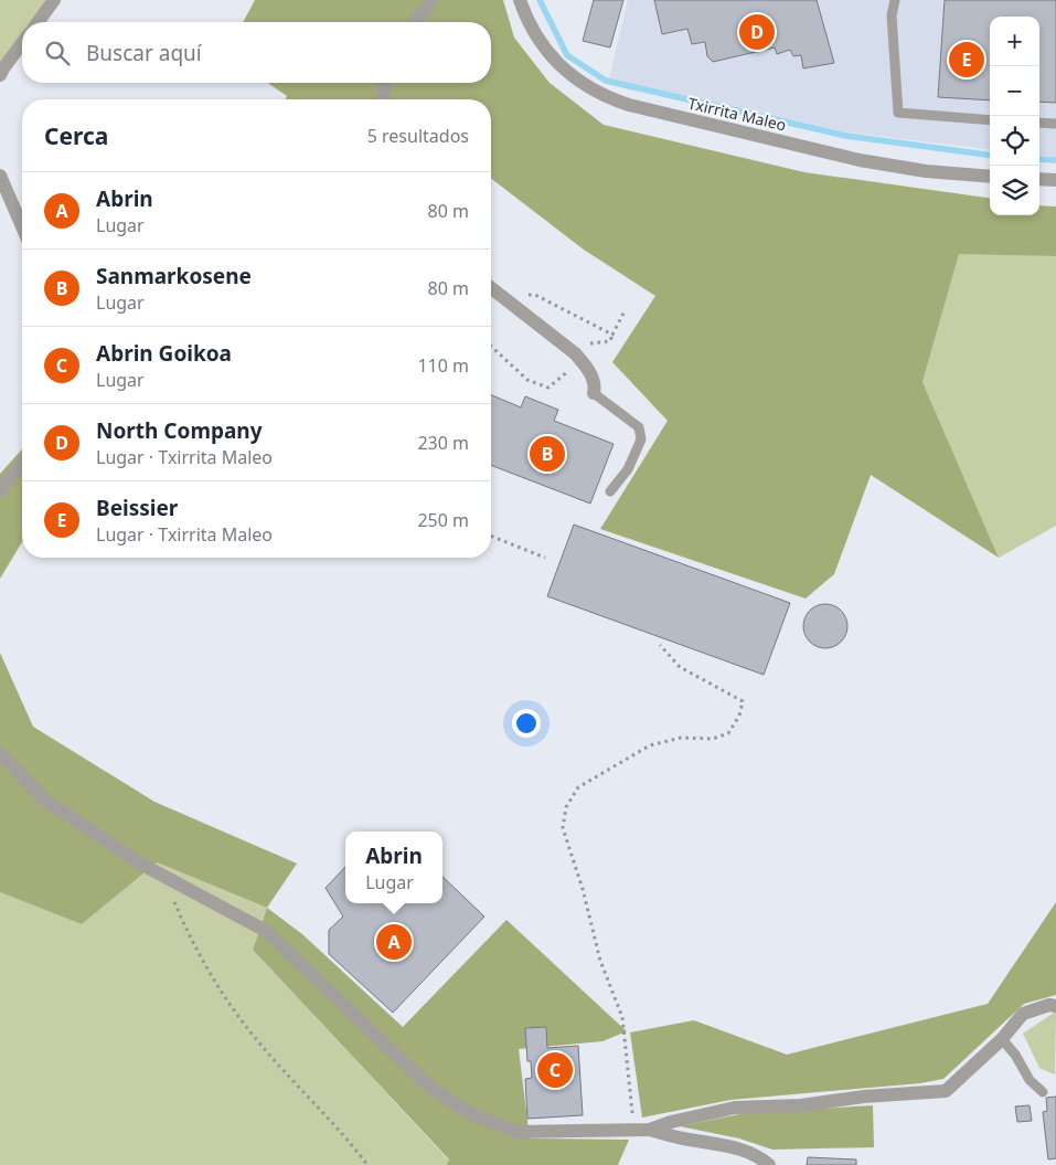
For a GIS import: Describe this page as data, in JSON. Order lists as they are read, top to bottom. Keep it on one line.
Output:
{"streets":{"street":["Txirrita Maleo"]},"page":{"pins":["D","E","B","A","C"],"map_buttons":["+","−"],"search":"Buscar aquí","heading":["Cerca","5 resultados"],"list":[{"mark":"A","name":"Abrin","note":"Lugar","value":"80 m"},{"mark":"B","name":"Sanmarkosene","note":"Lugar","value":"80 m"},{"mark":"C","name":"Abrin Goikoa","note":"Lugar","value":"110 m"},{"mark":"D","name":"North Company","note":"Lugar · Txirrita Maleo","value":"230 m"},{"mark":"E","name":"Beissier","note":"Lugar · Txirrita Maleo","value":"250 m"}],"popup":["Abrin","Lugar"]}}
